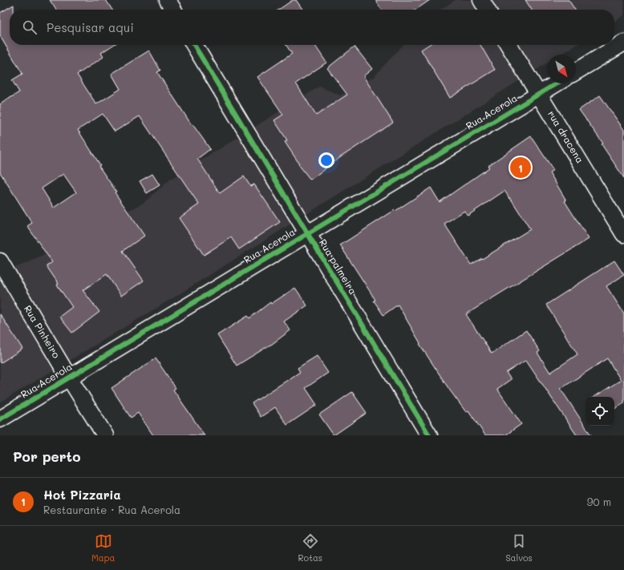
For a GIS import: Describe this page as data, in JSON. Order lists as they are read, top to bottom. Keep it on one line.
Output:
{"streets":{"street":["Rua Acerola","rua dracena","Rua palmeira","Rua Pinheiro"]},"crossings":[["Rua Acerola","rua dracena"],["Rua Acerola","Rua palmeira"],["Rua Acerola","Rua Pinheiro"]],"north":"bottom right","page":{"search":"Pesquisar aqui","pins":"1","heading":"Por perto","list":[{"mark":"1","name":"Hot Pizzaria","note":"Restaurante · Rua Acerola","value":"90 m"}],"nav":["Mapa","Rotas","Salvos"]}}
